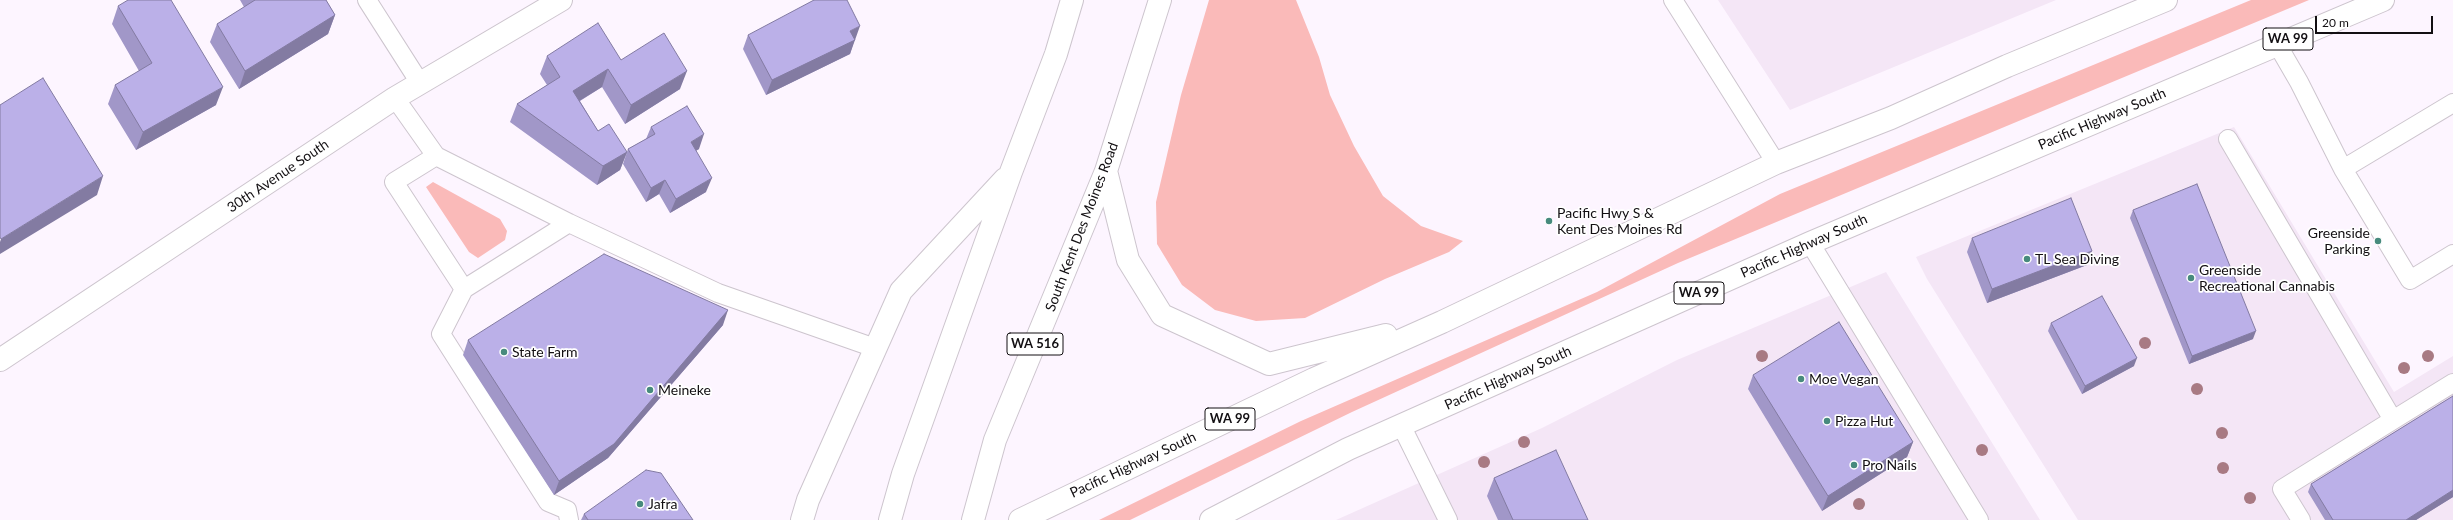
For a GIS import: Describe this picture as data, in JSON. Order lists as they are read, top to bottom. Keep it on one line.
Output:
{"streets":{"main road":["WA 99","Pacific Highway South","30th Avenue South","South Kent Des Moines Road","WA 516"]},"places":["Pacific Hwy S & Kent Des Moines Rd","Greenside Parking","TL Sea Diving","Greenside Recreational Cannabis","State Farm","Moe Vegan","Meineke","Pizza Hut","Pro Nails","Jafra"],"scale_bar":"20 m"}
